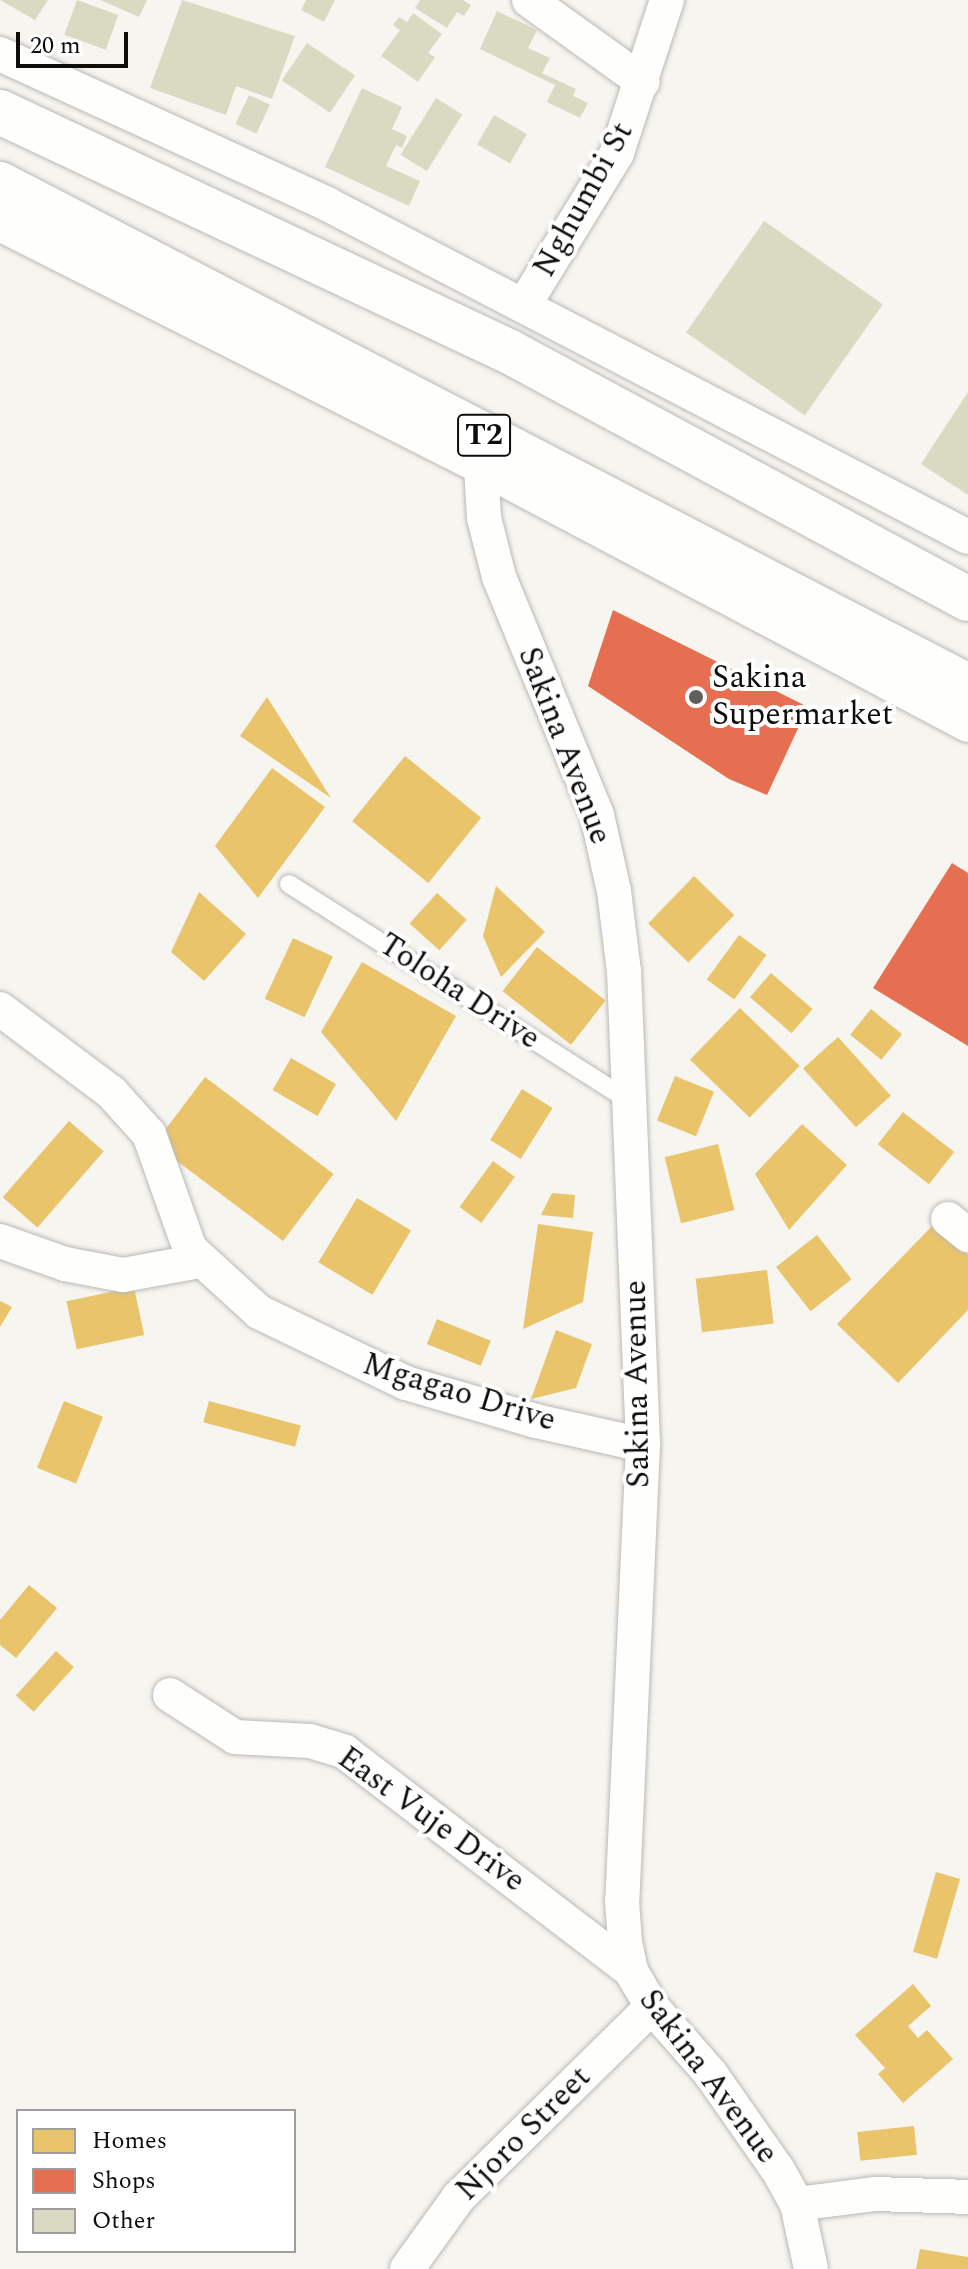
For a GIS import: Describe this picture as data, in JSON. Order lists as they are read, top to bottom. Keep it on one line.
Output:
{"streets":{"highway":["T2"],"street":["Nghumbi St","Sakina Avenue","Mgagao Drive","East Vuje Drive","Njoro Street"],"lane":["Toloha Drive"]},"crossings":[["Sakina Avenue","Toloha Drive"],["Sakina Avenue","Mgagao Drive"],["Sakina Avenue","East Vuje Drive"],["Sakina Avenue","Njoro Street"]],"places":["Sakina Supermarket"],"legend":["Homes","Shops","Other"],"scale_bar":"20 m"}
